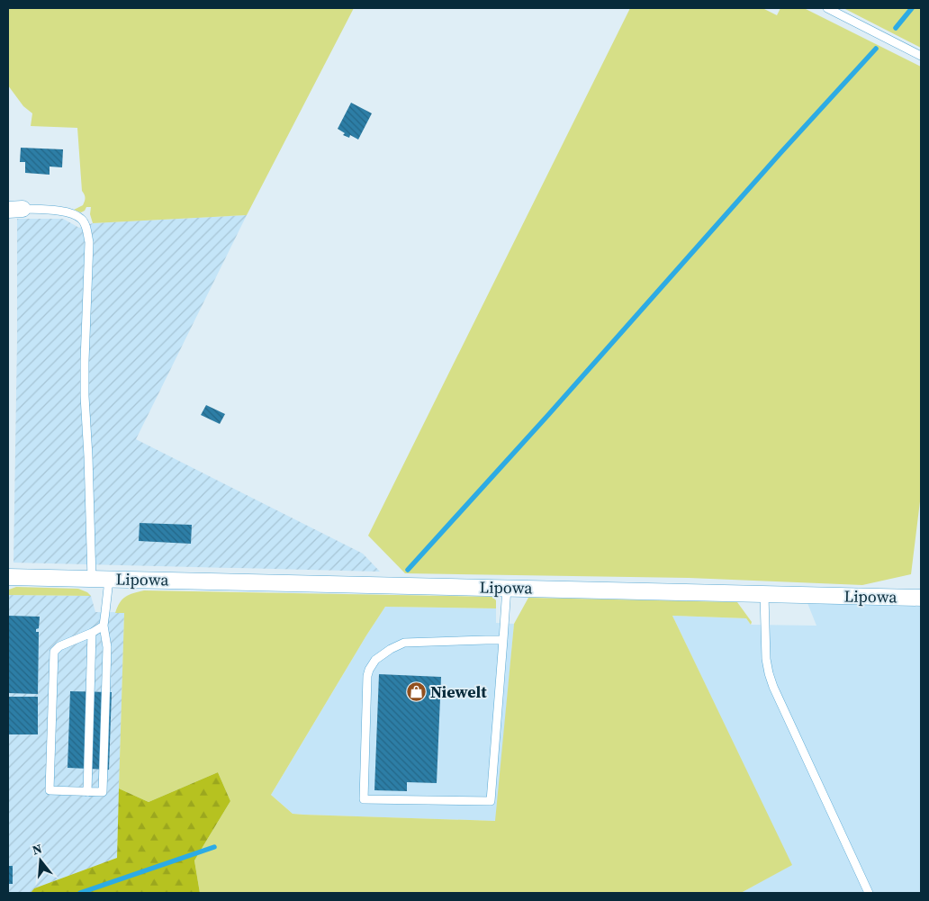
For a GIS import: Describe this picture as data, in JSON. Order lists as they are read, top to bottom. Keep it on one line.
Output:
{"streets":{"street":["Lipowa"]},"places":{"shop":["Niewelt"]},"north":"top"}
